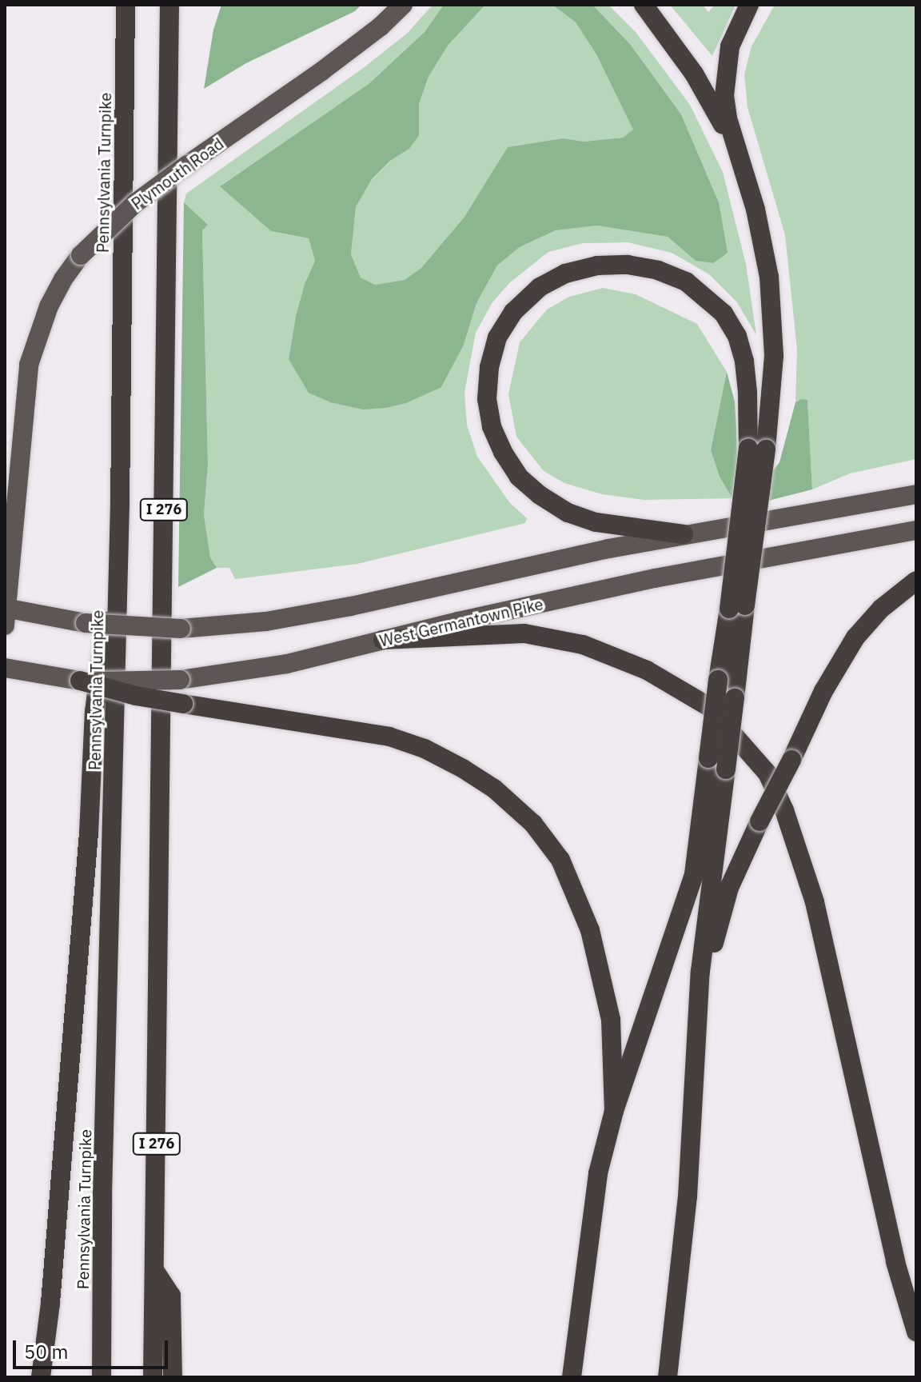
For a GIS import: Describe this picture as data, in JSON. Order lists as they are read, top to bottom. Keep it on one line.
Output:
{"streets":{"highway":["Pennsylvania Turnpike","I 276"],"main road":["Plymouth Road","West Germantown Pike"]},"scale_bar":"50 m"}
